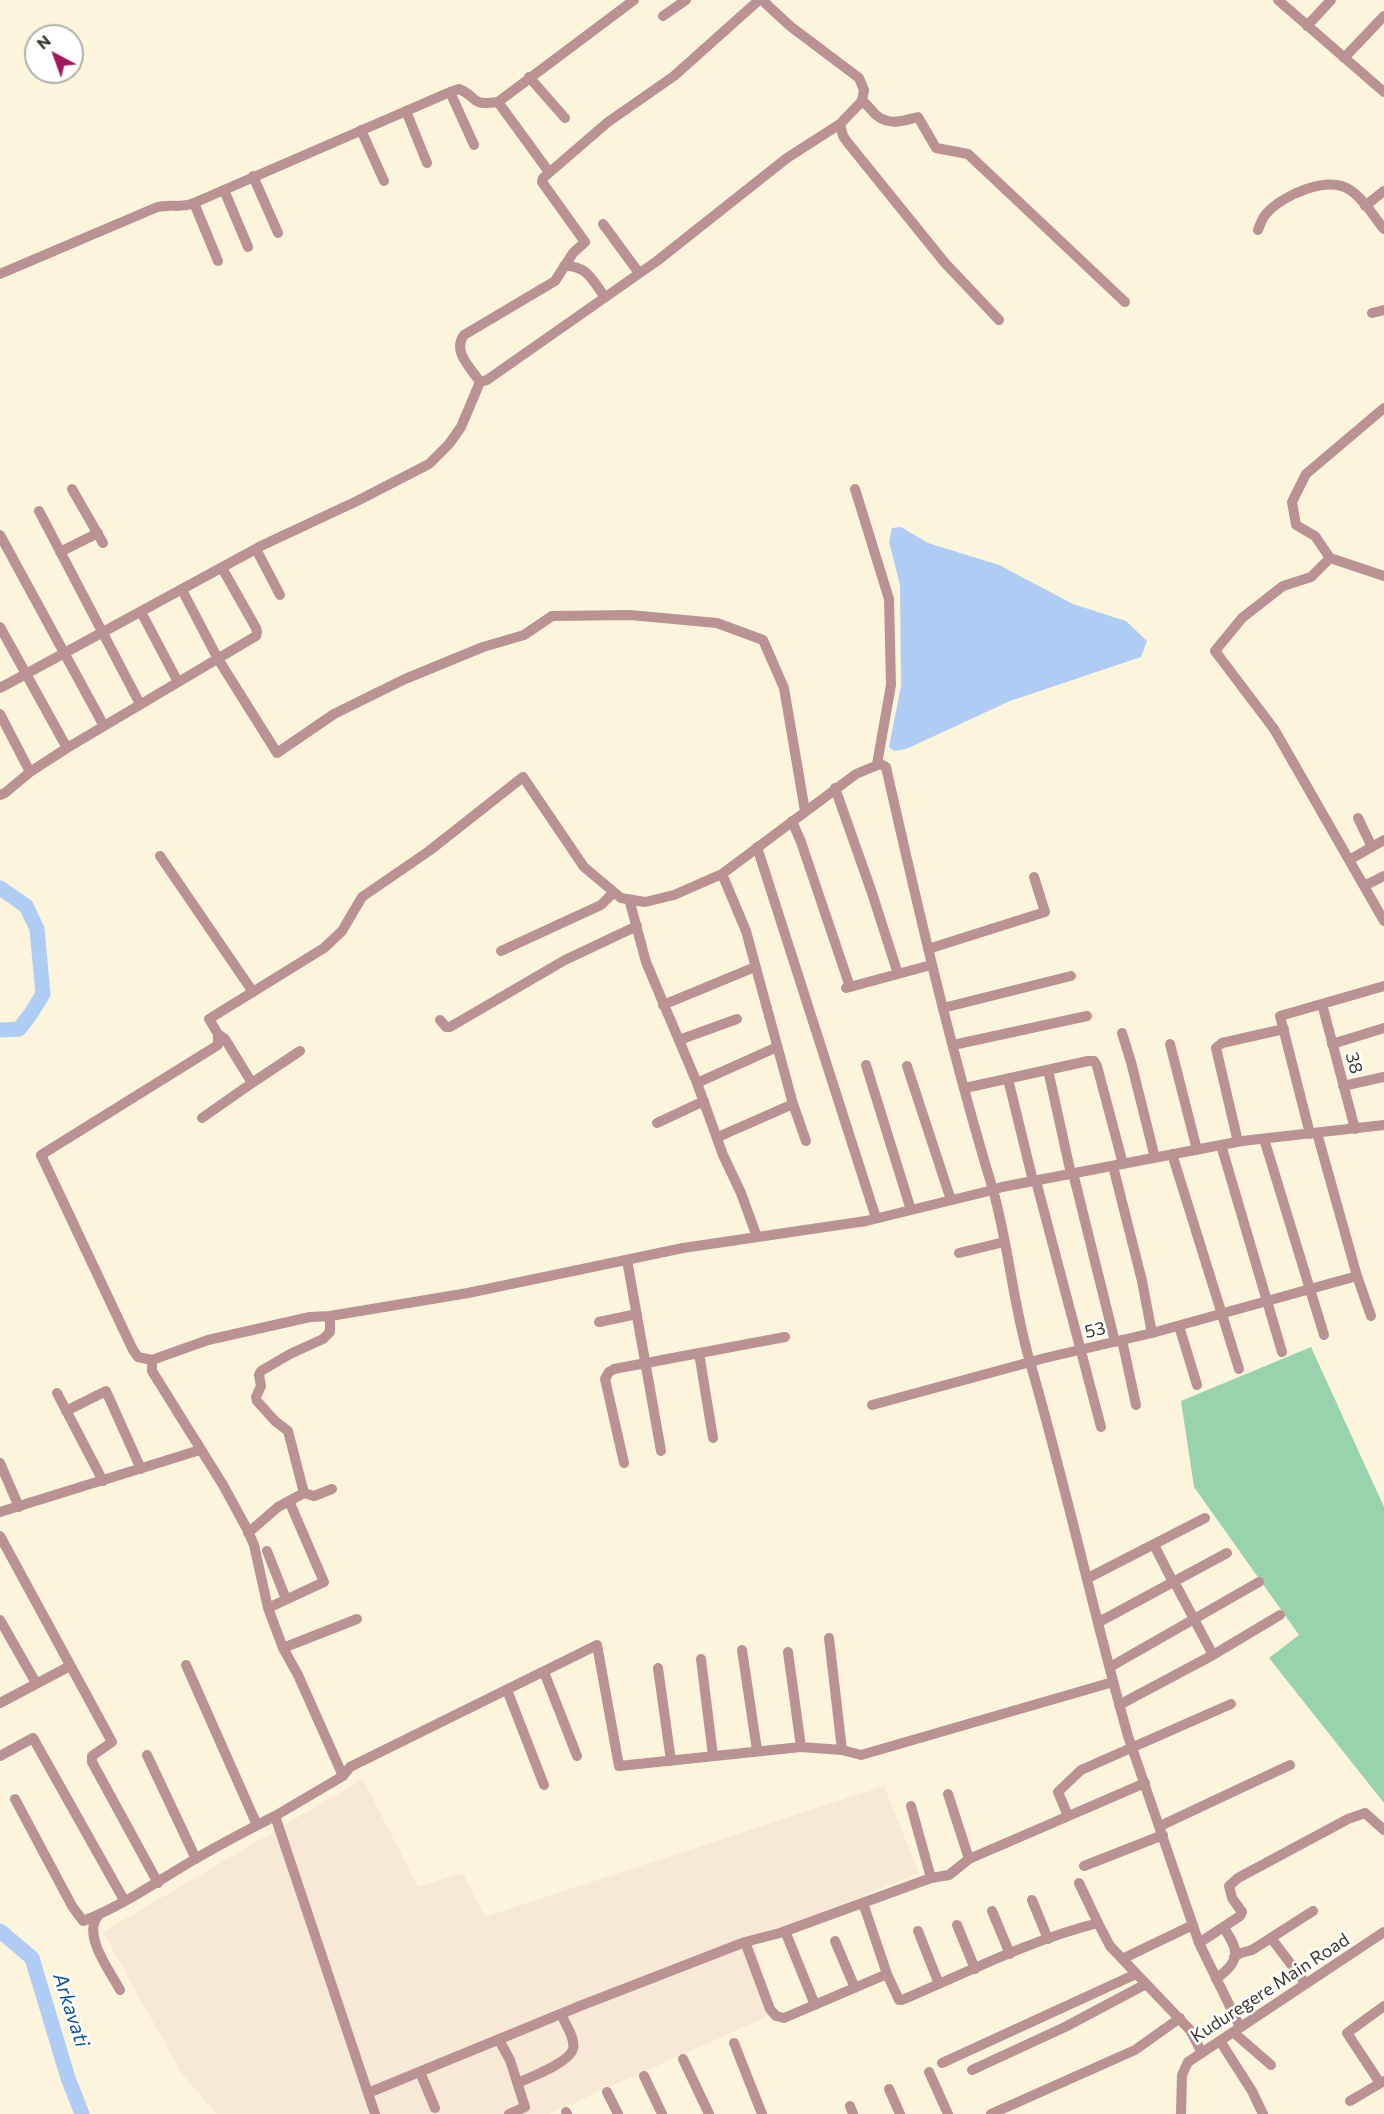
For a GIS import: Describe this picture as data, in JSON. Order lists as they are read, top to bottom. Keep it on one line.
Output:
{"streets":{"street":["38","53","Kuduregere Main Road"]},"water":["Arkavati"],"north":"top left"}
